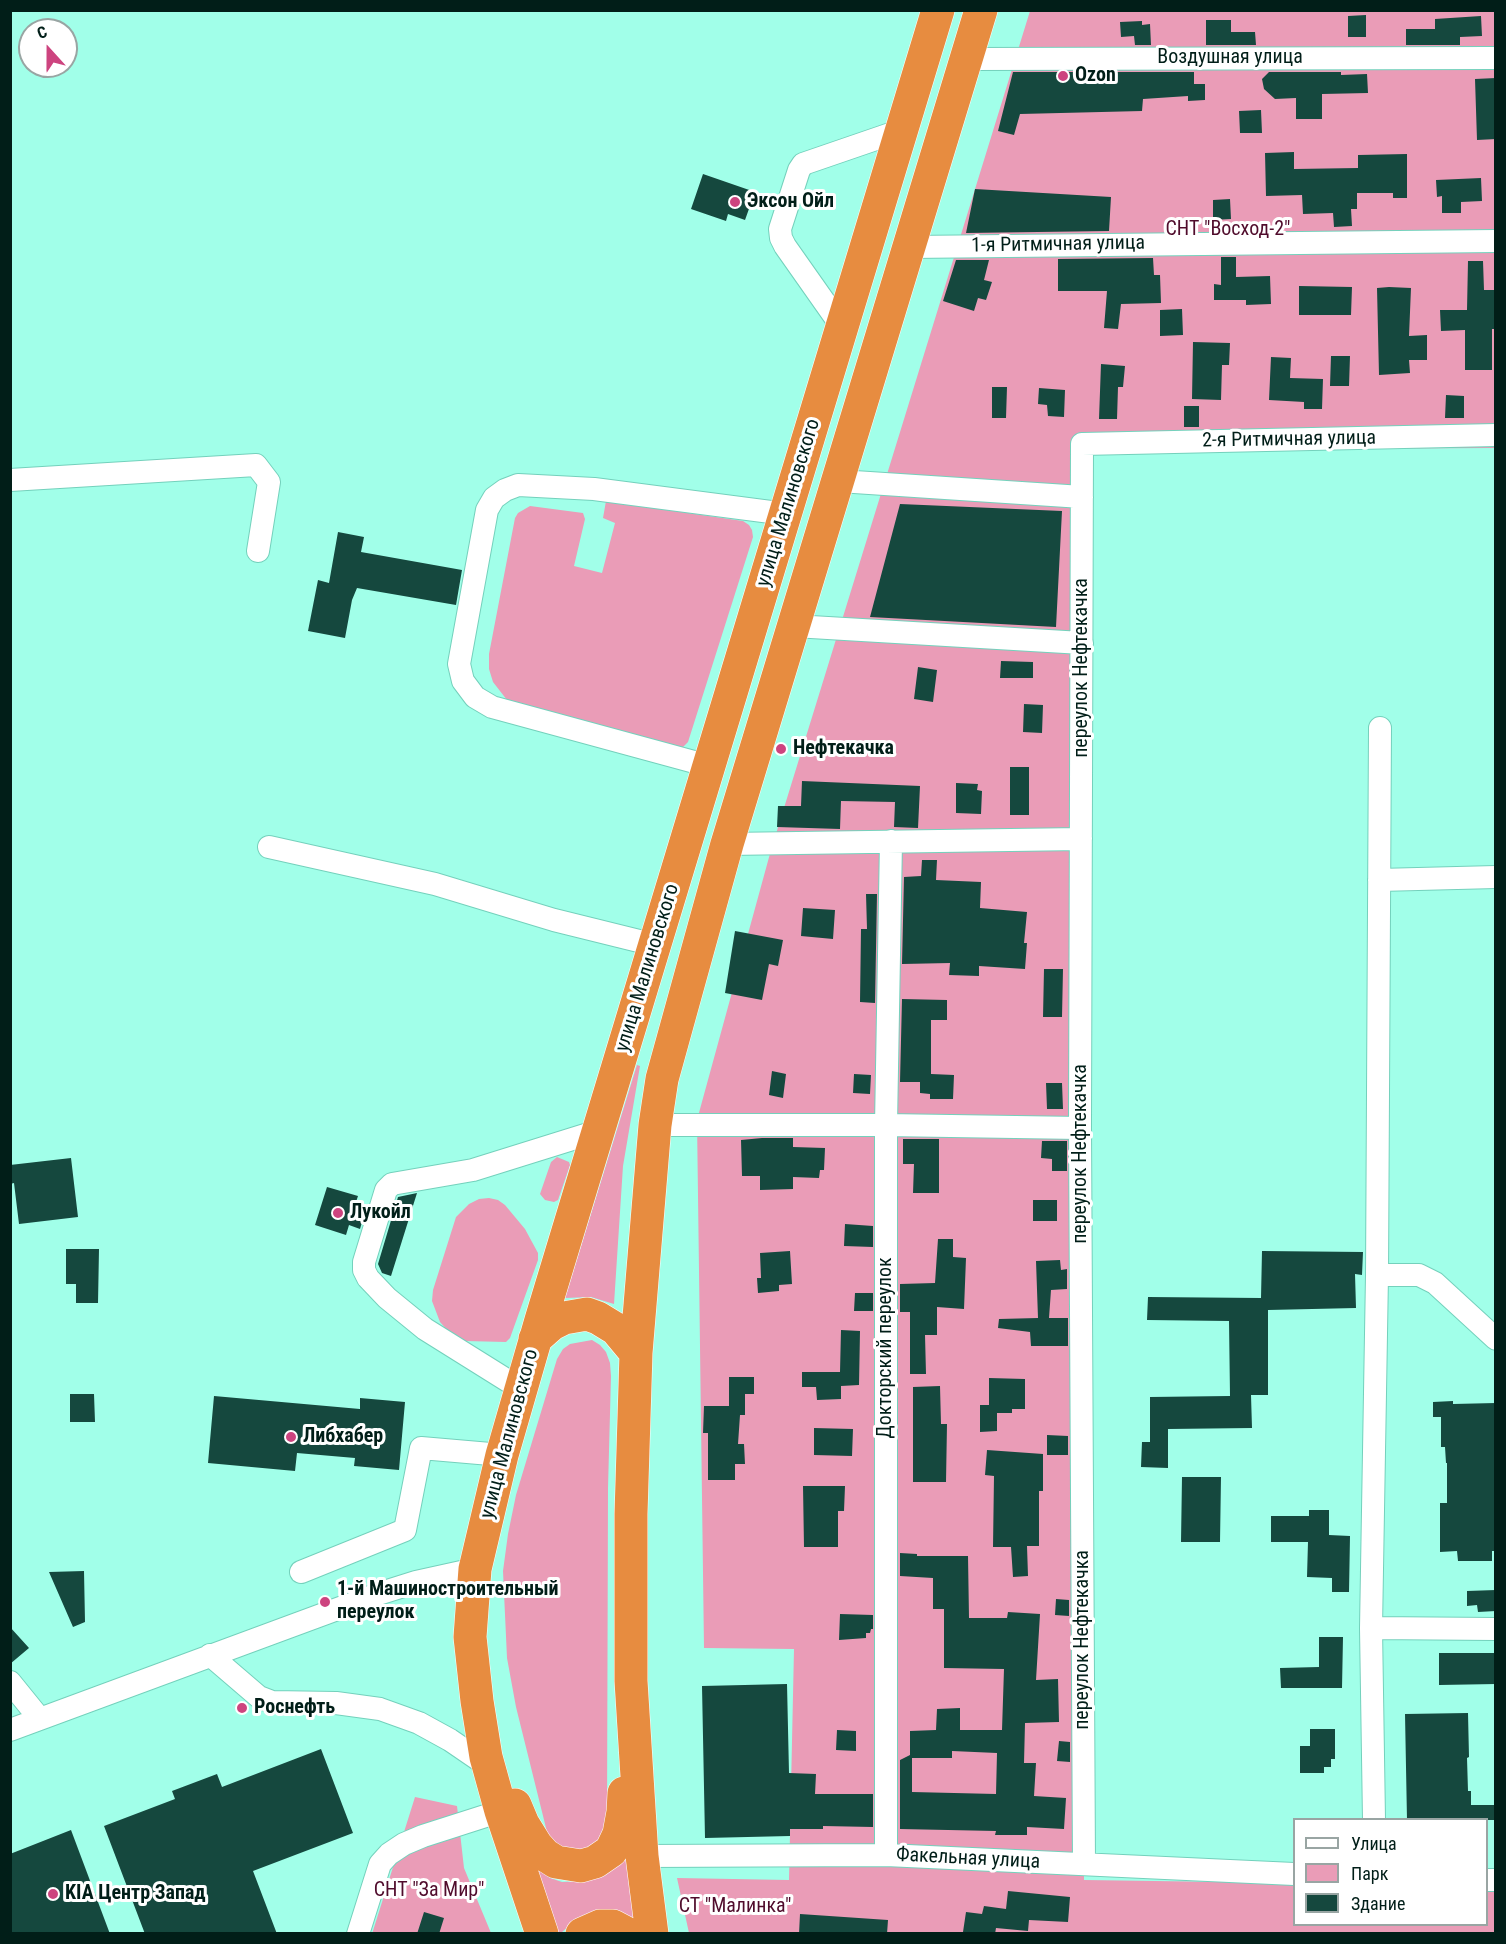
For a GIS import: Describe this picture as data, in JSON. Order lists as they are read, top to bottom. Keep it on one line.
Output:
{"streets":{"highway":["улица Малиновского"],"street":["Воздушная улица","1-я Ритмичная улица","2-я Ритмичная улица","переулок Нефтекачка","Докторский переулок","Факельная улица"]},"crossings":[["Воздушная улица","улица Малиновского"],["1-я Ритмичная улица","улица Малиновского"],["2-я Ритмичная улица","переулок Нефтекачка"],["улица Малиновского","Факельная улица"],["переулок Нефтекачка","Факельная улица"],["Докторский переулок","Факельная улица"]],"parks":["СНТ \"Восход-2\"","СНТ \"За Мир\"","СТ \"Малинка\""],"places":["Ozon","Эксон Ойл","Нефтекачка","Лукойл","Либхабер","1-й Машиностроительный переулок","Роснефть","KIA Центр Запад"],"legend":["Улица","Парк","Здание"],"north":"top"}
